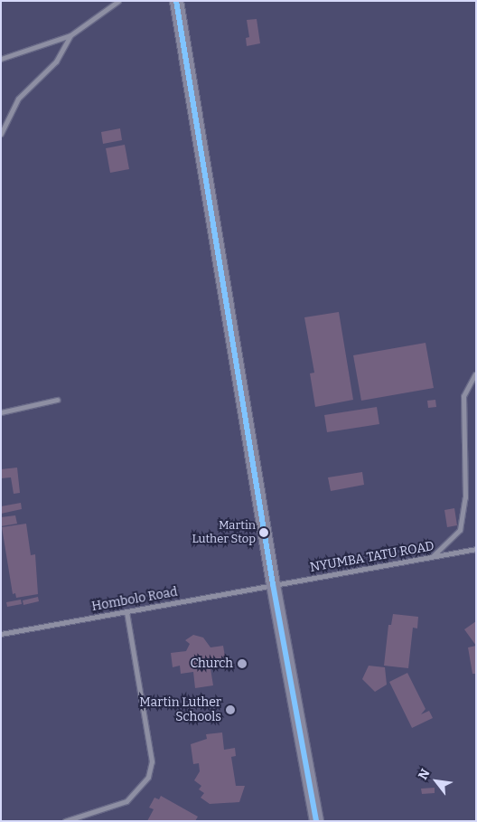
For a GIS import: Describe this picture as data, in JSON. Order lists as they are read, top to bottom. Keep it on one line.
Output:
{"streets":{"street":["NYUMBA TATU ROAD","Hombolo Road"]},"crossings":[["NYUMBA TATU ROAD","Hombolo Road"]],"places":["Martin Luther Stop","Church","Martin Luther Schools"],"north":"top left"}
